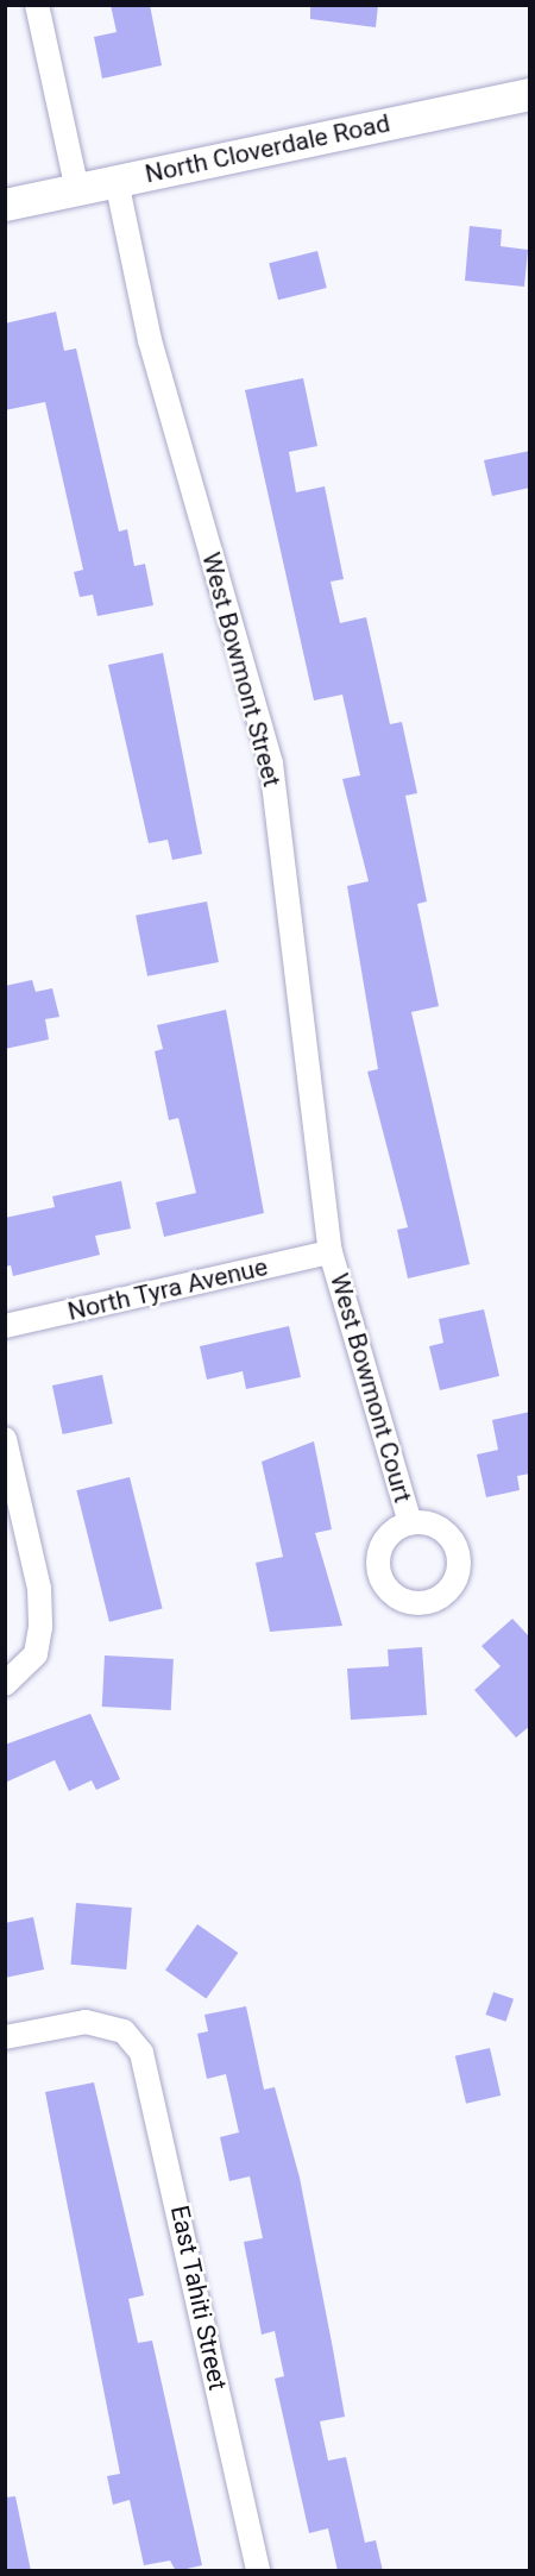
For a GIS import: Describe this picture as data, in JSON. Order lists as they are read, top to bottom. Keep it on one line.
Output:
{"streets":{"main road":["North Cloverdale Road"],"street":["West Bowmont Street","North Tyra Avenue","West Bowmont Court","East Tahiti Street"]},"crossings":[["North Cloverdale Road","West Bowmont Street"],["West Bowmont Street","North Tyra Avenue"],["West Bowmont Street","West Bowmont Court"],["North Tyra Avenue","West Bowmont Court"]]}
